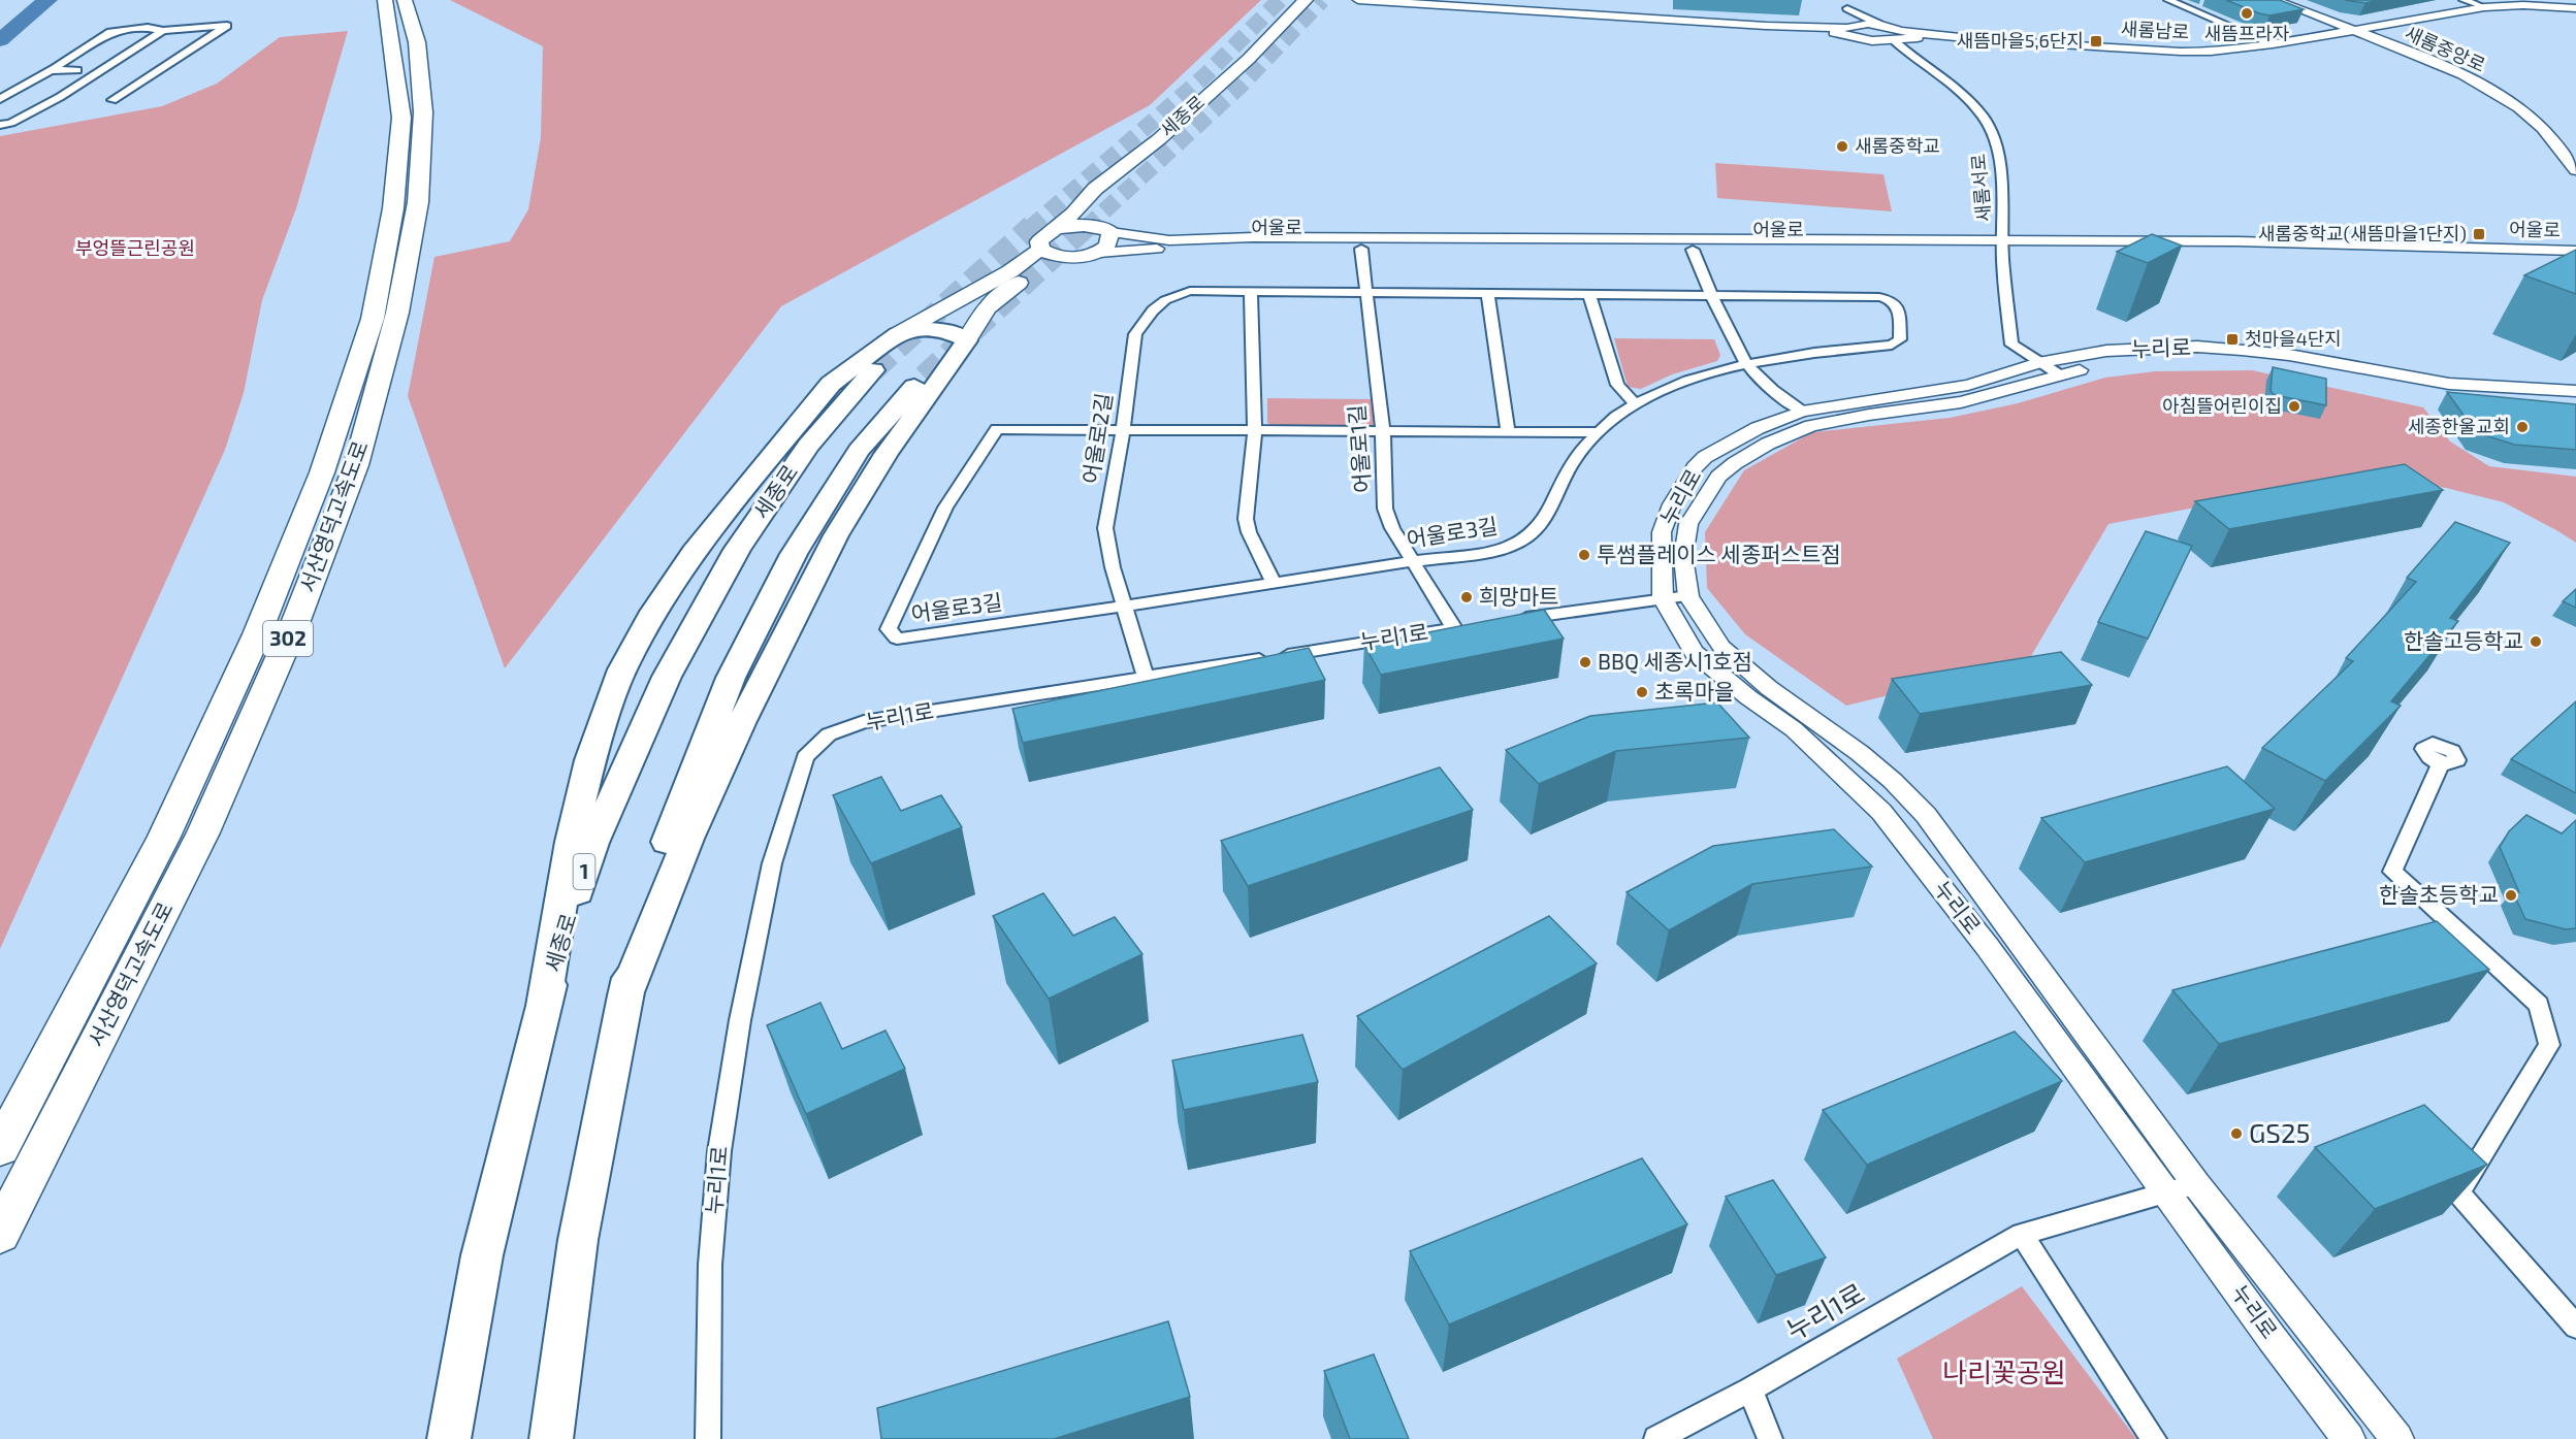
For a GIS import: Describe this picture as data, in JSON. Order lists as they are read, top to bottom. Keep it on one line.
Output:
{"streets":{"highway":["세종로","서산영덕고속도로","302","1"],"street":["새롬남로","새롬중앙로","새롬서로","어울로","누리로","어울로2길","어울로1길","어울로3길","누리1로"]},"crossings":[["새롬남로","새롬중앙로"],["세종로","어울로"],["새롬서로","어울로"],["새롬서로","누리로"],["어울로","어울로1길"],["누리로","누리1로"],["어울로2길","어울로1길"],["어울로2길","어울로3길"],["어울로2길","누리1로"],["어울로1길","어울로3길"],["어울로1길","누리1로"]],"parks":["부엉뜰근린공원","나리꽃공원"],"places":{"other":["새뜸프라자","새롬중학교","아침뜰어린이집","세종한울교회","투썸플레이스 세종퍼스트점","희망마트","한솔고등학교","BBQ 세종시1호점","초록마을","한솔초등학교","GS25"],"transit":["새뜸마을5,6단지","새롬중학교(새뜸마을1단지)","첫마을4단지"]}}
